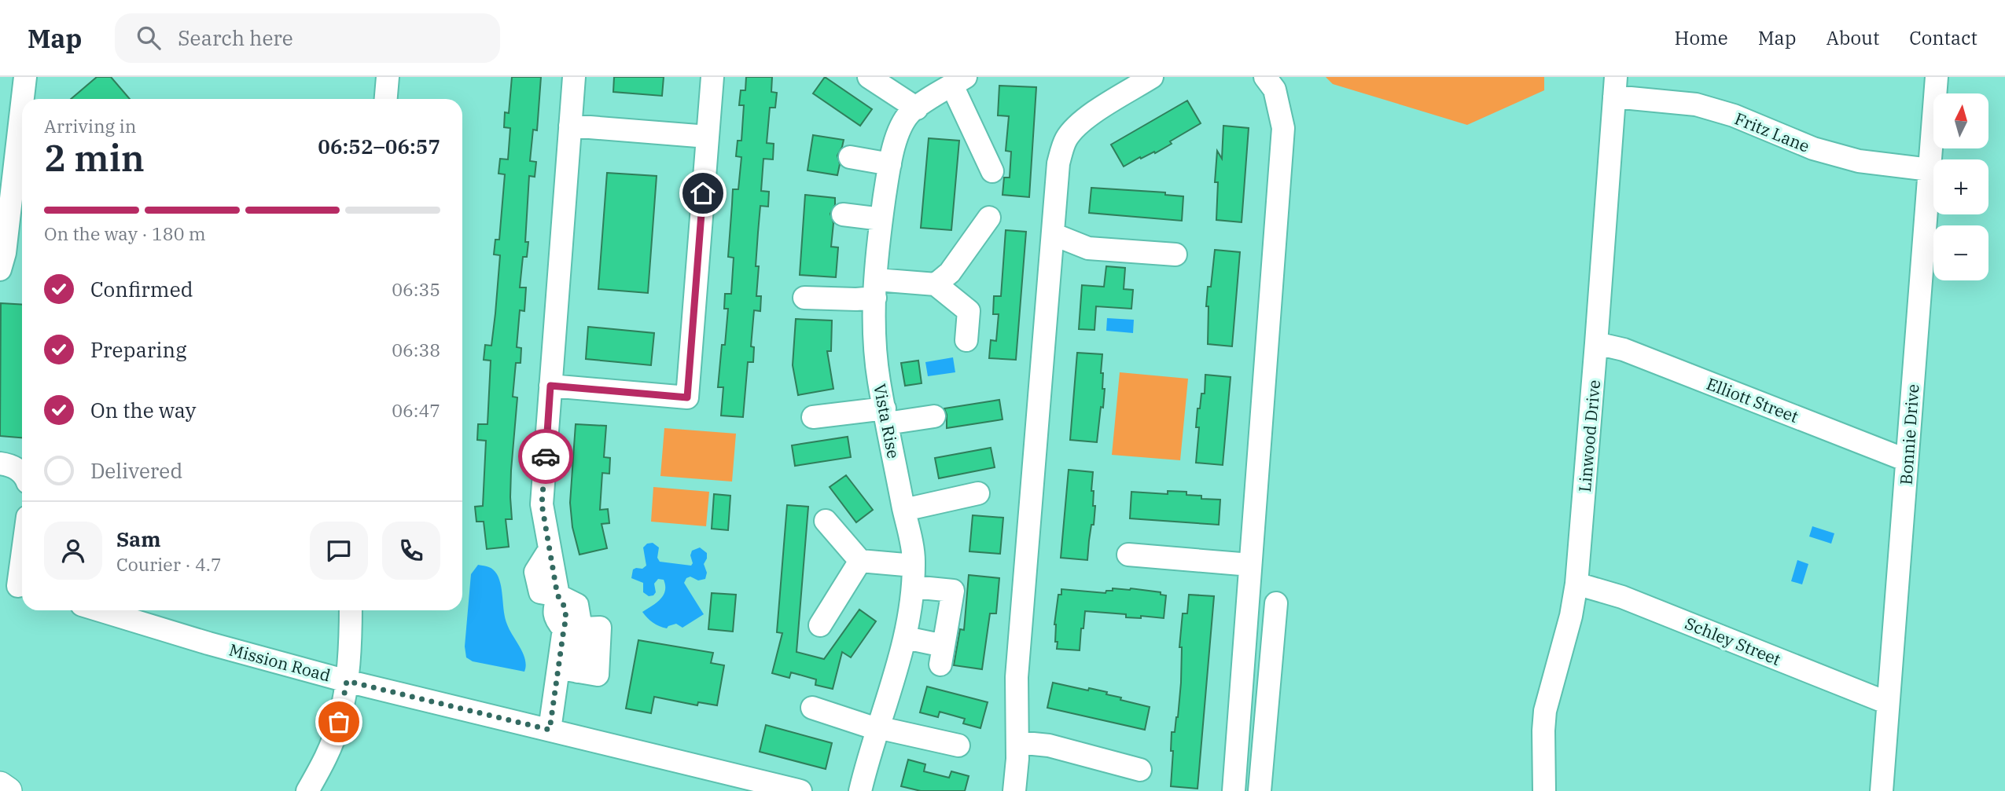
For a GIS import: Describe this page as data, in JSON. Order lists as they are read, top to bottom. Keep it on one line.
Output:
{"streets":{"street":["Fritz Lane","Elliott Street","Vista Rise","Bonnie Drive","Linwood Drive","Schley Street","Mission Road"]},"crossings":[["Fritz Lane","Bonnie Drive"],["Fritz Lane","Linwood Drive"],["Elliott Street","Bonnie Drive"],["Elliott Street","Linwood Drive"],["Bonnie Drive","Schley Street"],["Linwood Drive","Schley Street"]],"north":"top","page":{"header":"Map","search":"Search here","nav":["Home","Map","About","Contact"],"map_buttons":["+","−"],"heading":["2 min","Arriving in","06:52–06:57"],"panel":["Sam","Courier · 4.7"],"bar":"On the way · 180 m","list":[["Confirmed","06:35"],["Preparing","06:38"],["On the way","06:47"],"Delivered"]}}
